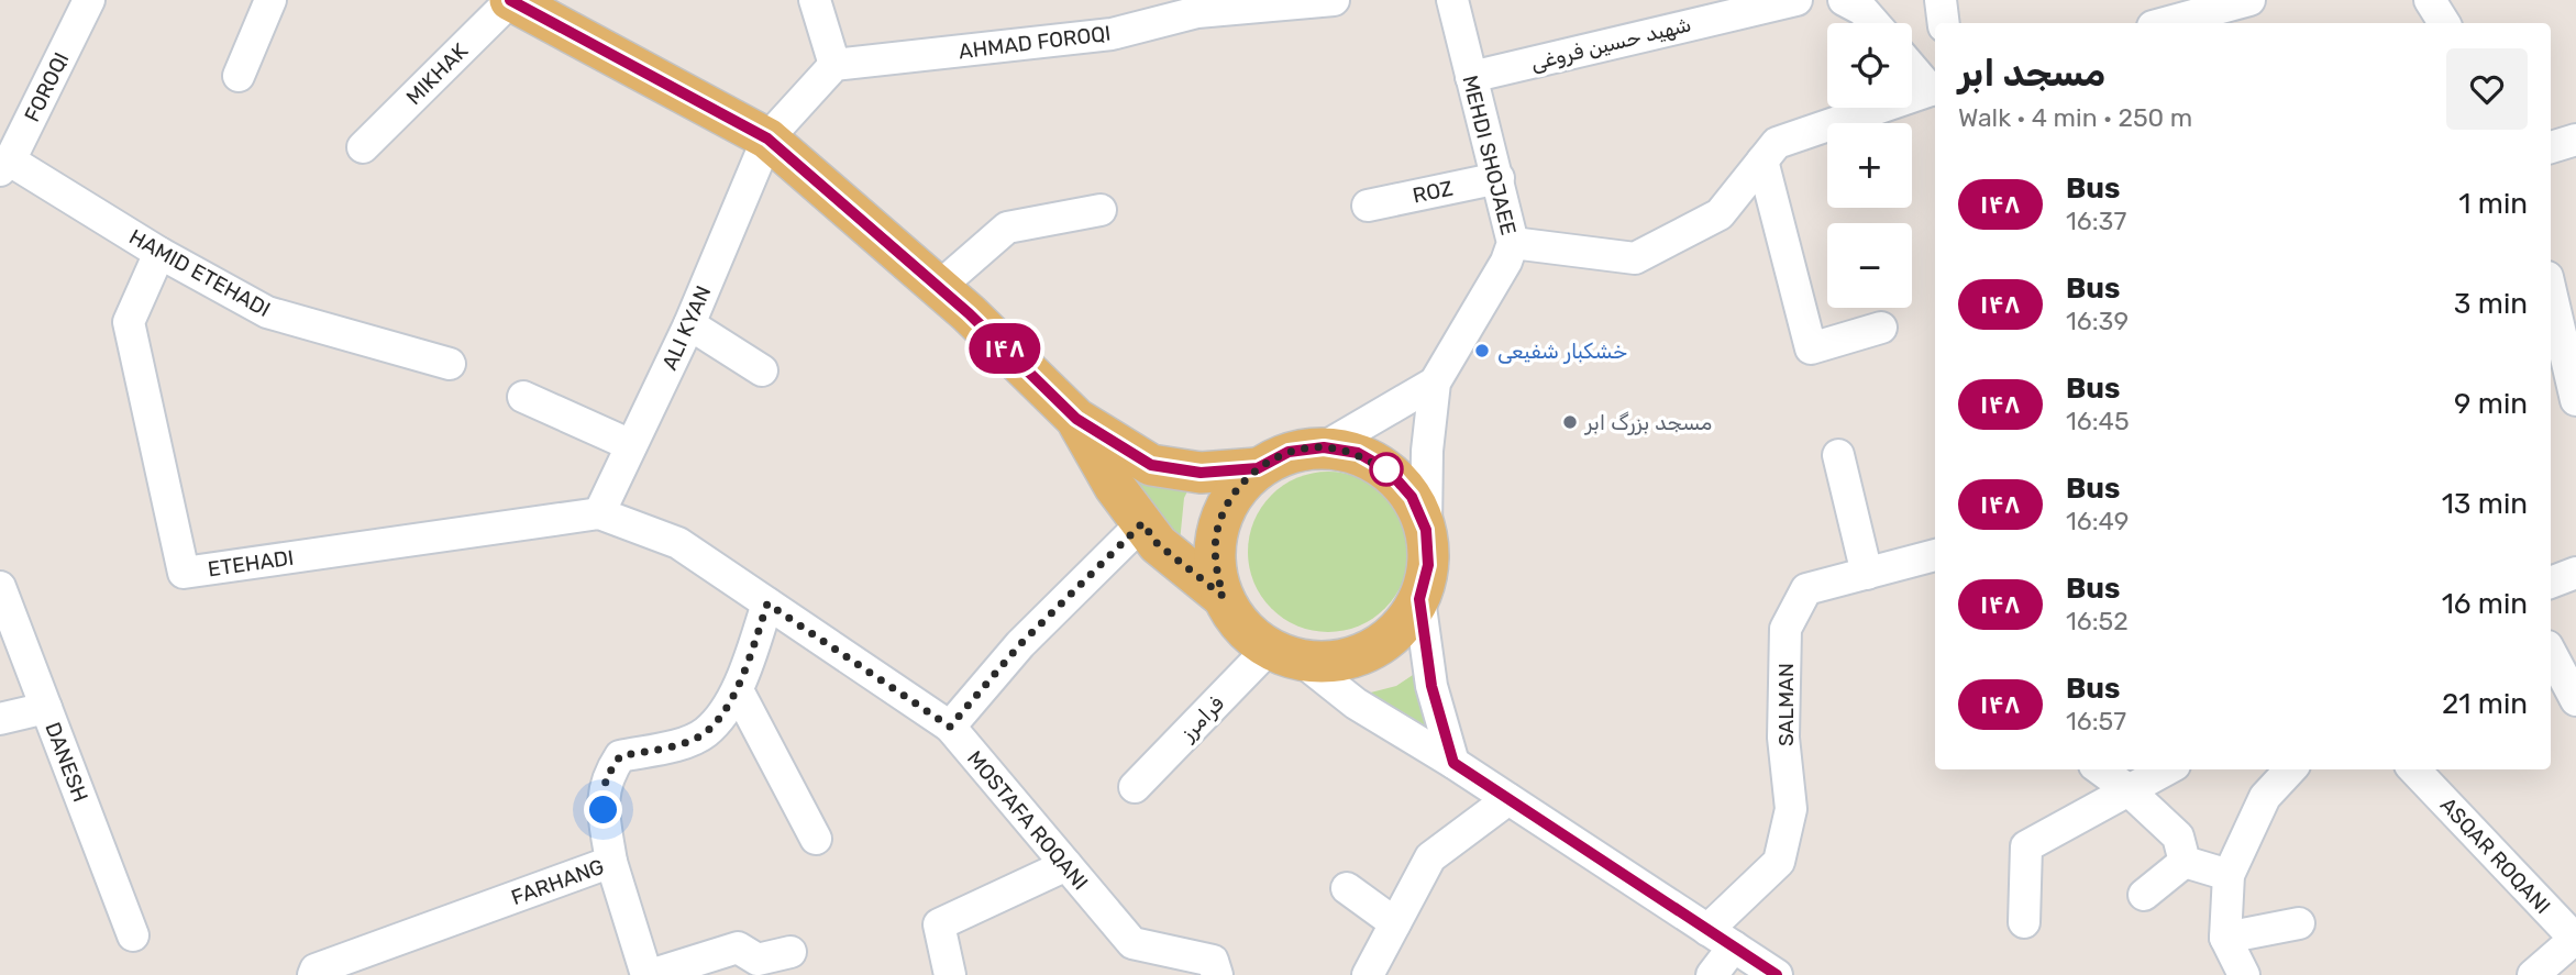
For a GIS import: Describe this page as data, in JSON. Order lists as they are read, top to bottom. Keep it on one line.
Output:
{"streets":{"street":["AHMAD FOROQI","شهید حسین فروغی","MIKHAK","FOROQI","MEHDI SHOJAEE","ROZ","HAMID ETEHADI","ALI KYAN","ETEHADI","SALMAN","فرامرز","DANESH","MOSTAFA ROQANI","ASQAR ROQANI","FARHANG"]},"crossings":[["شهید حسین فروغی","MEHDI SHOJAEE"],["FOROQI","HAMID ETEHADI"],["MEHDI SHOJAEE","ROZ"],["HAMID ETEHADI","ETEHADI"],["ALI KYAN","ETEHADI"],["ALI KYAN","MOSTAFA ROQANI"],["ETEHADI","MOSTAFA ROQANI"],["MOSTAFA ROQANI","FARHANG"]],"places":["خشکبار شفیعی","مسجد بزرگ ابر"],"lines":["bus line ۱۴۸"],"page":{"on_map":"۱۴۸","map_buttons":["+","−"],"heading":["مسجد ابر","Walk · 4 min · 250 m"],"list":[{"mark":"۱۴۸","name":"Bus","note":"16:37","value":"1 min"},{"mark":"۱۴۸","name":"Bus","note":"16:39","value":"3 min"},{"mark":"۱۴۸","name":"Bus","note":"16:45","value":"9 min"},{"mark":"۱۴۸","name":"Bus","note":"16:49","value":"13 min"},{"mark":"۱۴۸","name":"Bus","note":"16:52","value":"16 min"},{"mark":"۱۴۸","name":"Bus","note":"16:57","value":"21 min"}]}}
